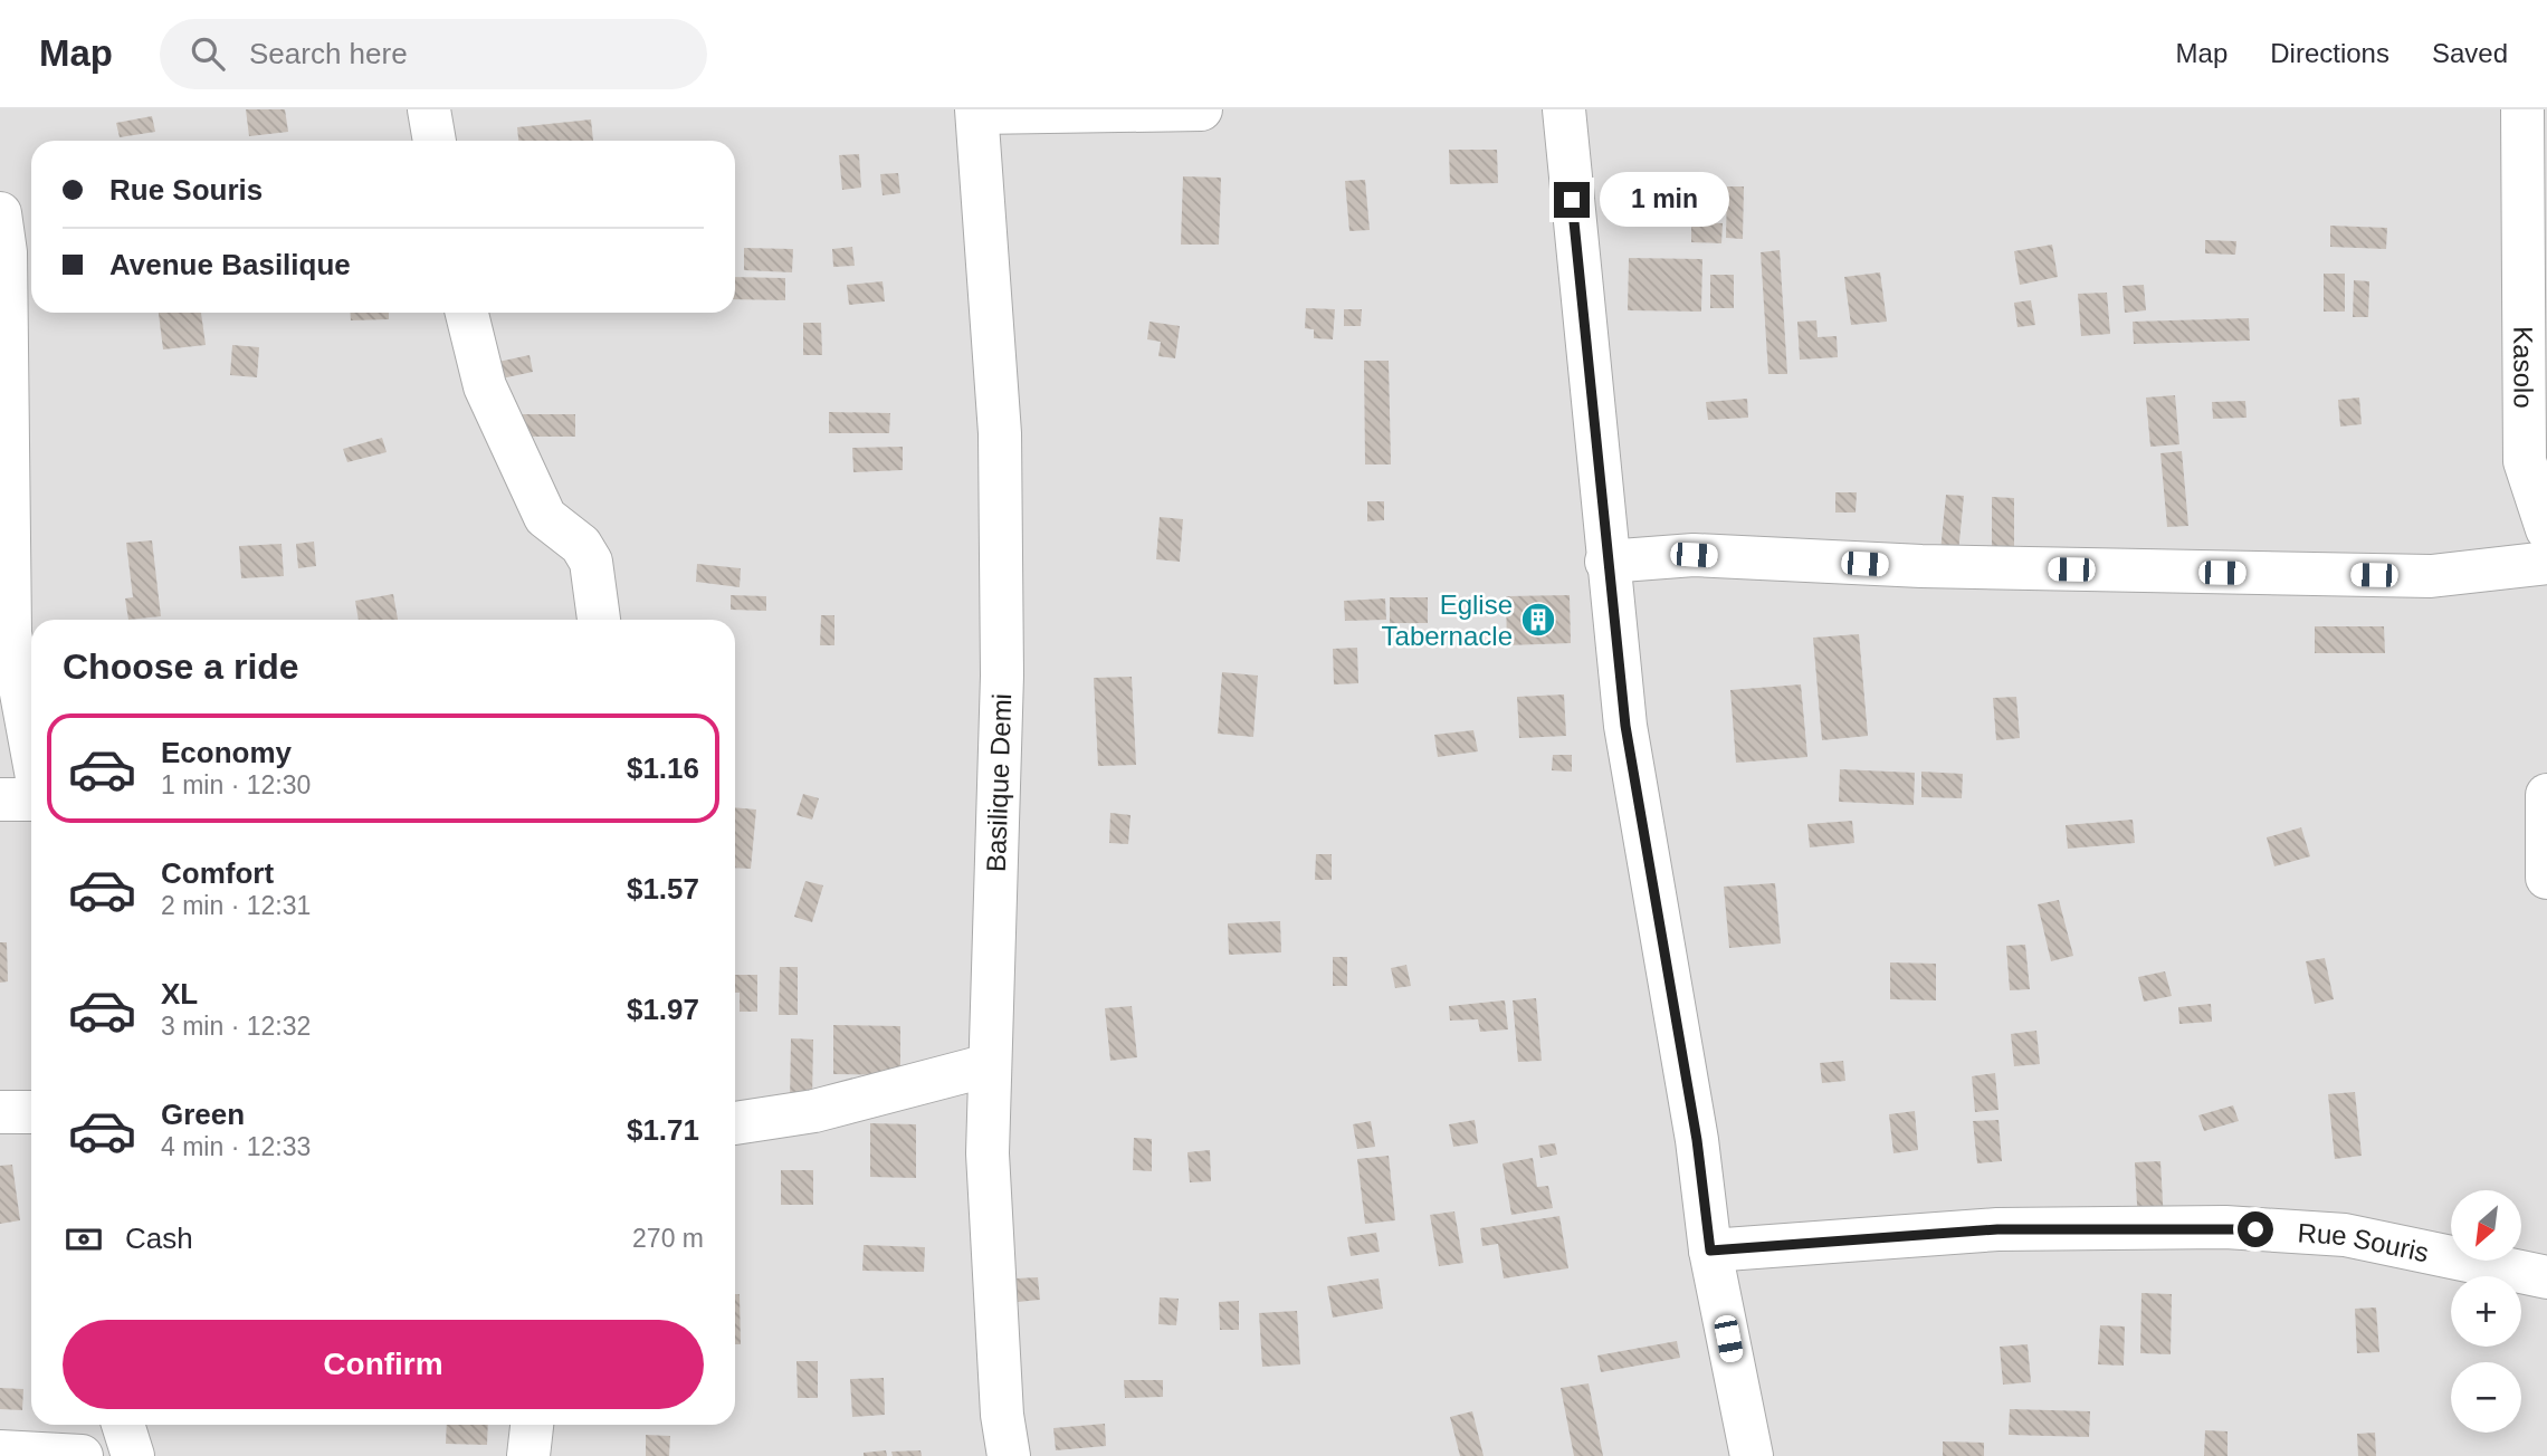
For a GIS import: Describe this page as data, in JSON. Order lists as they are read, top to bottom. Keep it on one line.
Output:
{"streets":{"street":["Kasolo","Basilique Demi","Rue Souris"]},"places":{"building":["Eglise Tabernacle"]},"north":"bottom left","page":{"header":"Map","search":"Search here","nav":["Map","Directions","Saved"],"banner":["Rue Souris","Avenue Basilique"],"bubble":"1 min","heading":"Choose a ride","list":[{"name":"Economy","note":"1 min · 12:30","value":"$1.16"},{"name":"Comfort","note":"2 min · 12:31","value":"$1.57"},{"name":"XL","note":"3 min · 12:32","value":"$1.97"},{"name":"Green","note":"4 min · 12:33","value":"$1.71"}],"map_buttons":["+","−"],"pay":["Cash","270 m"],"buttons":"Confirm"}}
